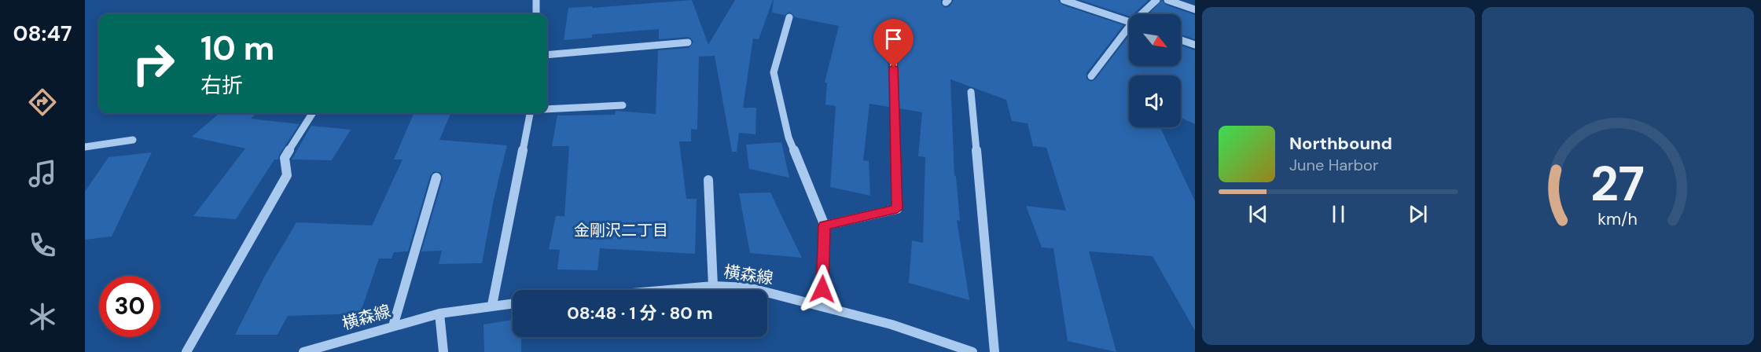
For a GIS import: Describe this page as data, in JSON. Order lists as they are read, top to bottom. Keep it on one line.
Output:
{"streets":{"street":["横森線"]},"districts":["金剛沢二丁目"],"north":"bottom right","page":{"tabs":"08:47","turn":["10 m","右折"],"song":["Northbound","June Harbor"],"limit":"30","trip":"08:48 · 1 分 · 80 m","gauge":["27","km/h"]}}
